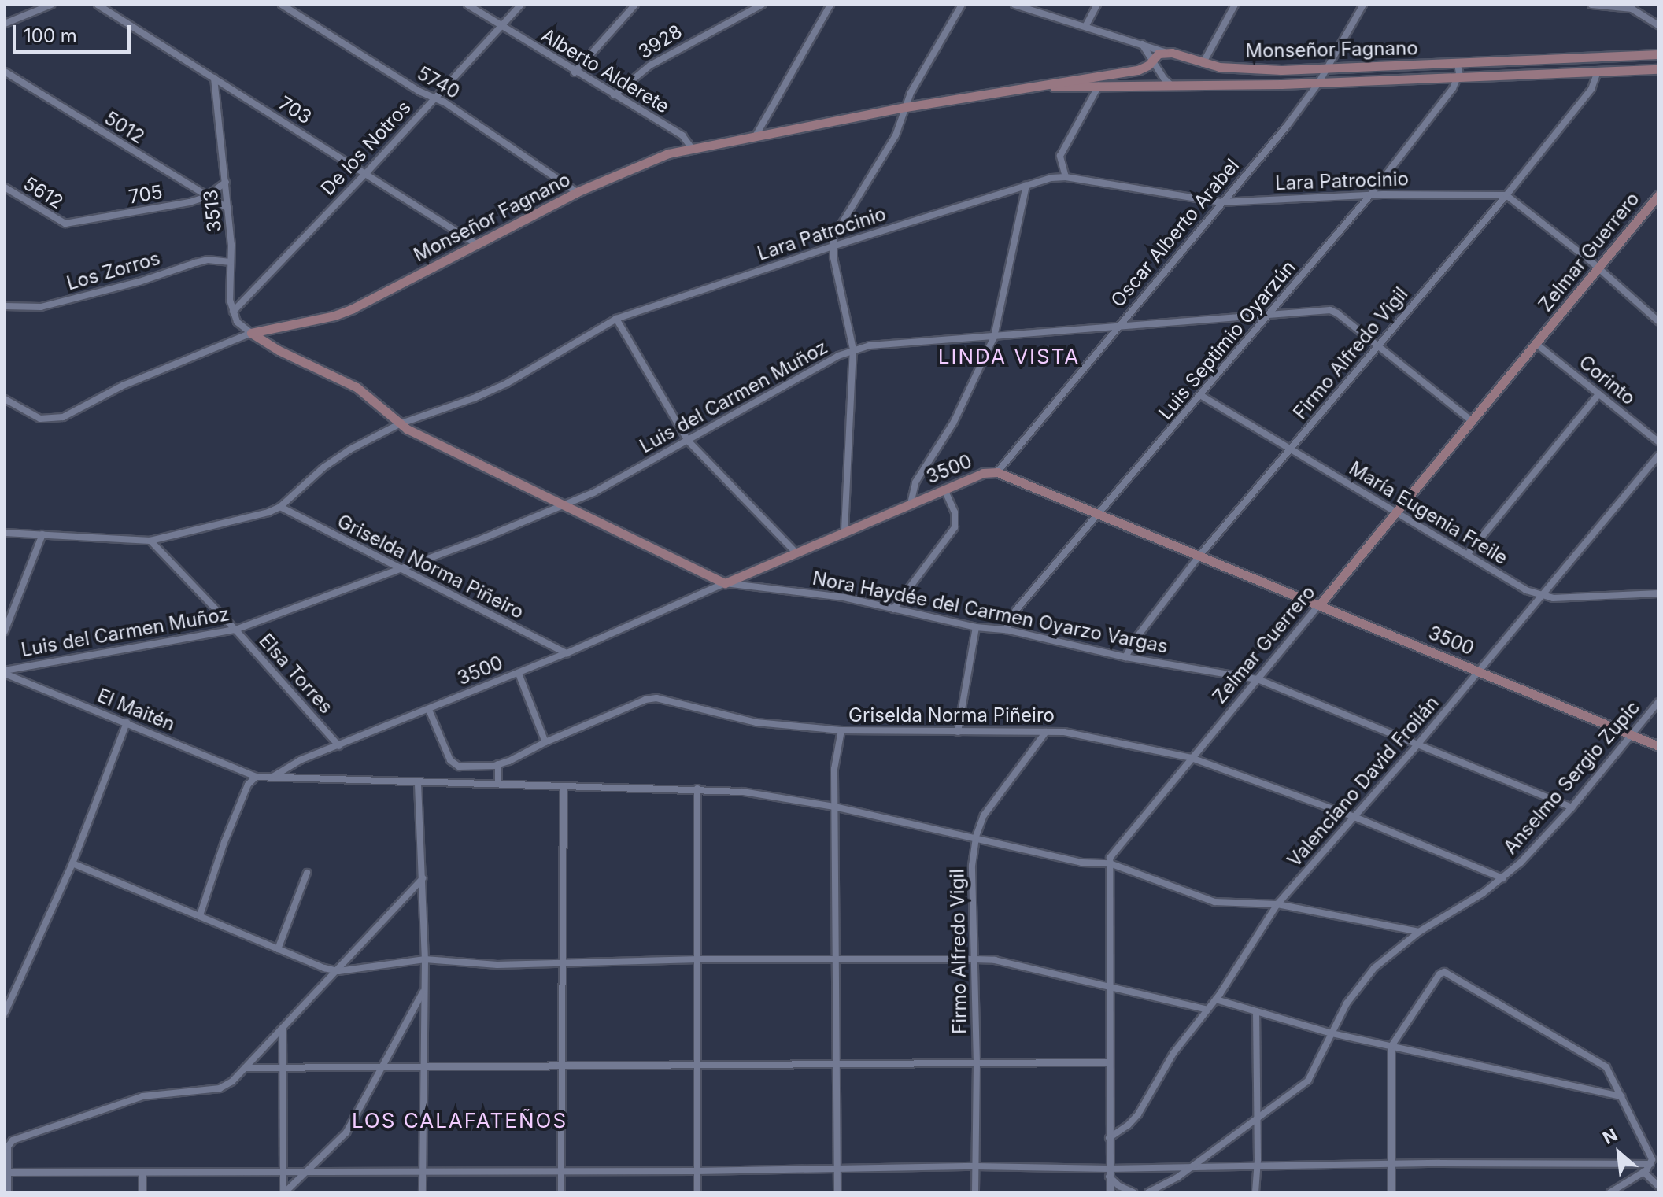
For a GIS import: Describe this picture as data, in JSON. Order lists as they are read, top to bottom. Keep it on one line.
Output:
{"streets":{"street":["3928","Monseñor Fagnano","Alberto Alderete","5740","703","5012","De los Notros","Lara Patrocinio","5612","705","3513","Oscar Alberto Arabel","Zelmar Guerrero","Los Zorros","Luis Septimio Oyarzún","Firmo Alfredo Vigil","Corinto","Luis del Carmen Muñoz","3500","María Eugenia Freile","Griselda Norma Piñeiro","Nora Haydée del Carmen Oyarzo Vargas","Elsa Torres","El Maitén","Anselmo Sergio Zupic","Valenciano David Froilán"]},"crossings":[["3928","Alberto Alderete"],["Monseñor Fagnano","Alberto Alderete"],["Monseñor Fagnano","5740"],["Monseñor Fagnano","703"],["Monseñor Fagnano","Oscar Alberto Arabel"],["Monseñor Fagnano","Luis Septimio Oyarzún"],["Monseñor Fagnano","Firmo Alfredo Vigil"],["Monseñor Fagnano","Nora Haydée del Carmen Oyarzo Vargas"],["Alberto Alderete","De los Notros"],["5740","De los Notros"],["703","De los Notros"],["703","3513"],["5012","705"],["5012","3513"],["De los Notros","3513"],["Lara Patrocinio","Oscar Alberto Arabel"],["Lara Patrocinio","Luis Septimio Oyarzún"],["Lara Patrocinio","Firmo Alfredo Vigil"],["Lara Patrocinio","Griselda Norma Piñeiro"],["Lara Patrocinio","Nora Haydée del Carmen Oyarzo Vargas"],["Lara Patrocinio","Elsa Torres"],["5612","705"],["705","3513"],["3513","Los Zorros"],["Oscar Alberto Arabel","Luis del Carmen Muñoz"],["Oscar Alberto Arabel","3500"],["Zelmar Guerrero","Corinto"],["Zelmar Guerrero","Luis del Carmen Muñoz"],["Zelmar Guerrero","3500"],["Zelmar Guerrero","María Eugenia Freile"],["Zelmar Guerrero","Griselda Norma Piñeiro"],["Zelmar Guerrero","Nora Haydée del Carmen Oyarzo Vargas"],["Luis Septimio Oyarzún","Luis del Carmen Muñoz"],["Luis Septimio Oyarzún","3500"],["Luis Septimio Oyarzún","María Eugenia Freile"],["Luis Septimio Oyarzún","Nora Haydée del Carmen Oyarzo Vargas"],["Firmo Alfredo Vigil","Luis del Carmen Muñoz"],["Firmo Alfredo Vigil","3500"],["Firmo Alfredo Vigil","María Eugenia Freile"],["Firmo Alfredo Vigil","Griselda Norma Piñeiro"],["Firmo Alfredo Vigil","Nora Haydée del Carmen Oyarzo Vargas"],["Luis del Carmen Muñoz","Griselda Norma Piñeiro"],["Luis del Carmen Muñoz","Nora Haydée del Carmen Oyarzo Vargas"],["Luis del Carmen Muñoz","Elsa Torres"],["Luis del Carmen Muñoz","El Maitén"],["3500","Griselda Norma Piñeiro"],["3500","Nora Haydée del Carmen Oyarzo Vargas"],["3500","Elsa Torres"],["3500","Anselmo Sergio Zupic"],["3500","Valenciano David Froilán"],["María Eugenia Freile","Valenciano David Froilán"],["Griselda Norma Piñeiro","Anselmo Sergio Zupic"],["Griselda Norma Piñeiro","Valenciano David Froilán"],["Nora Haydée del Carmen Oyarzo Vargas","Anselmo Sergio Zupic"],["Nora Haydée del Carmen Oyarzo Vargas","Valenciano David Froilán"]],"districts":["LINDA VISTA","LOS CALAFATEÑOS"],"scale_bar":"100 m","north":"top left"}
